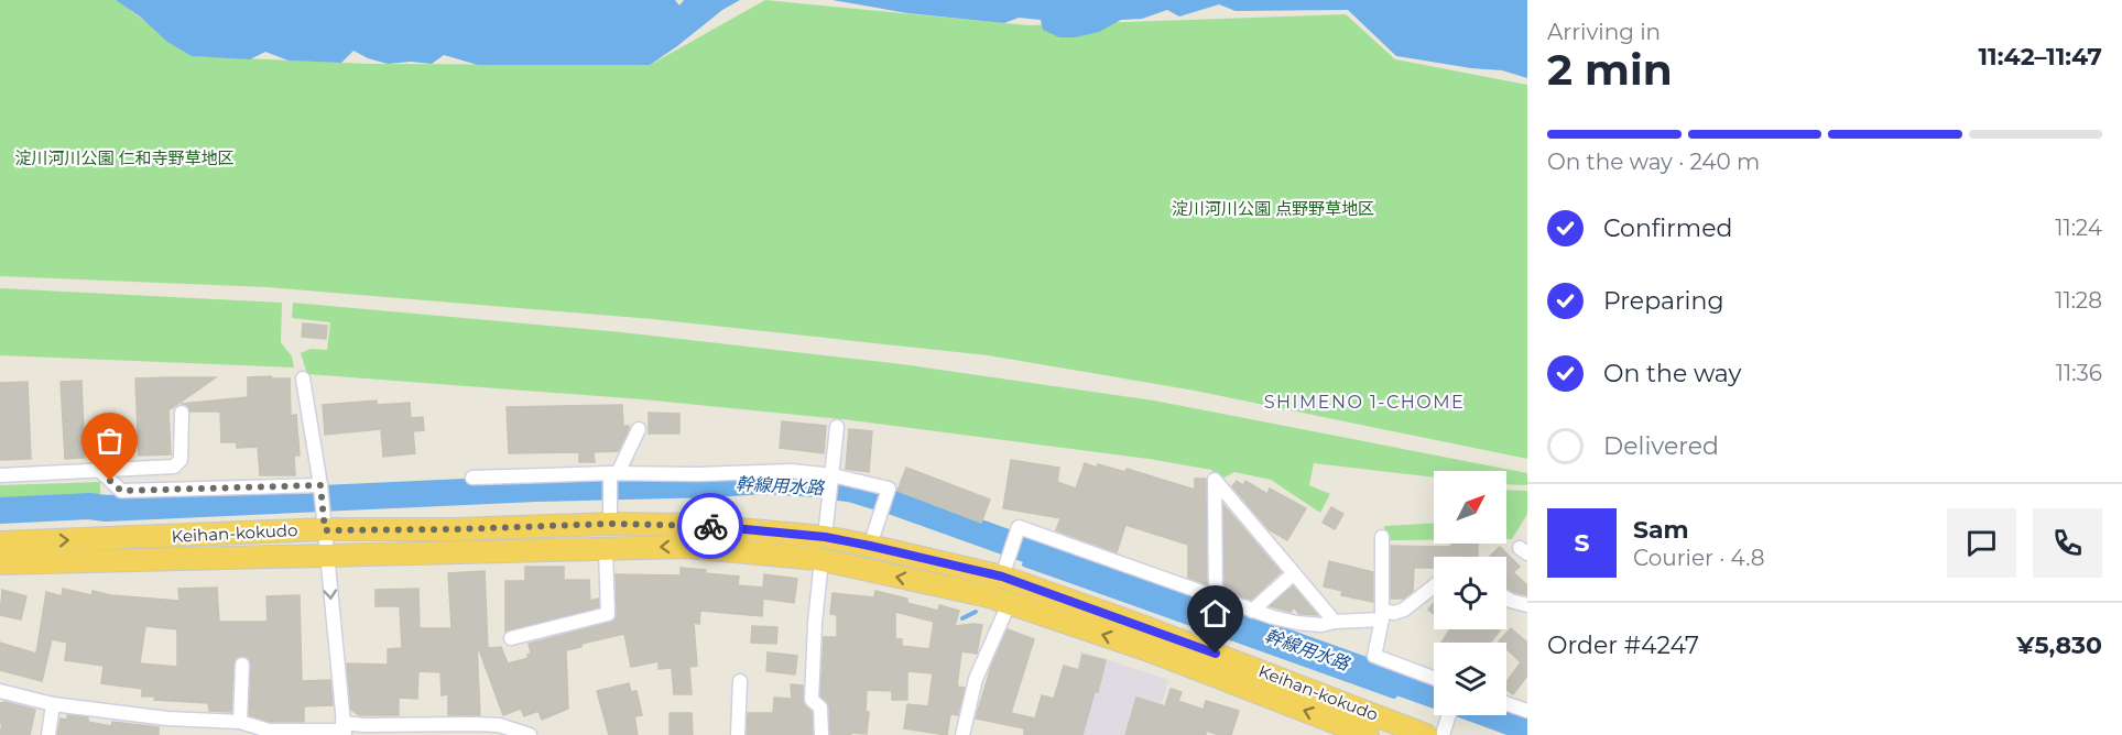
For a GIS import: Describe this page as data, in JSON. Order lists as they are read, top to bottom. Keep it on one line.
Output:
{"streets":{"highway":["Keihan-kokudo"]},"districts":["SHIMENO 1-CHOME"],"water":["幹線用水路"],"parks":["淀川河川公園 仁和寺野草地区","淀川河川公園 点野野草地区"],"north":"top right","page":{"heading":["2 min","Arriving in","11:42–11:47"],"panel":["Sam","Courier · 4.8","Order #4247","¥5,830"],"bar":"On the way · 240 m","list":[["Confirmed","11:24"],["Preparing","11:28"],["On the way","11:36"],"Delivered"],"round":"S"}}
